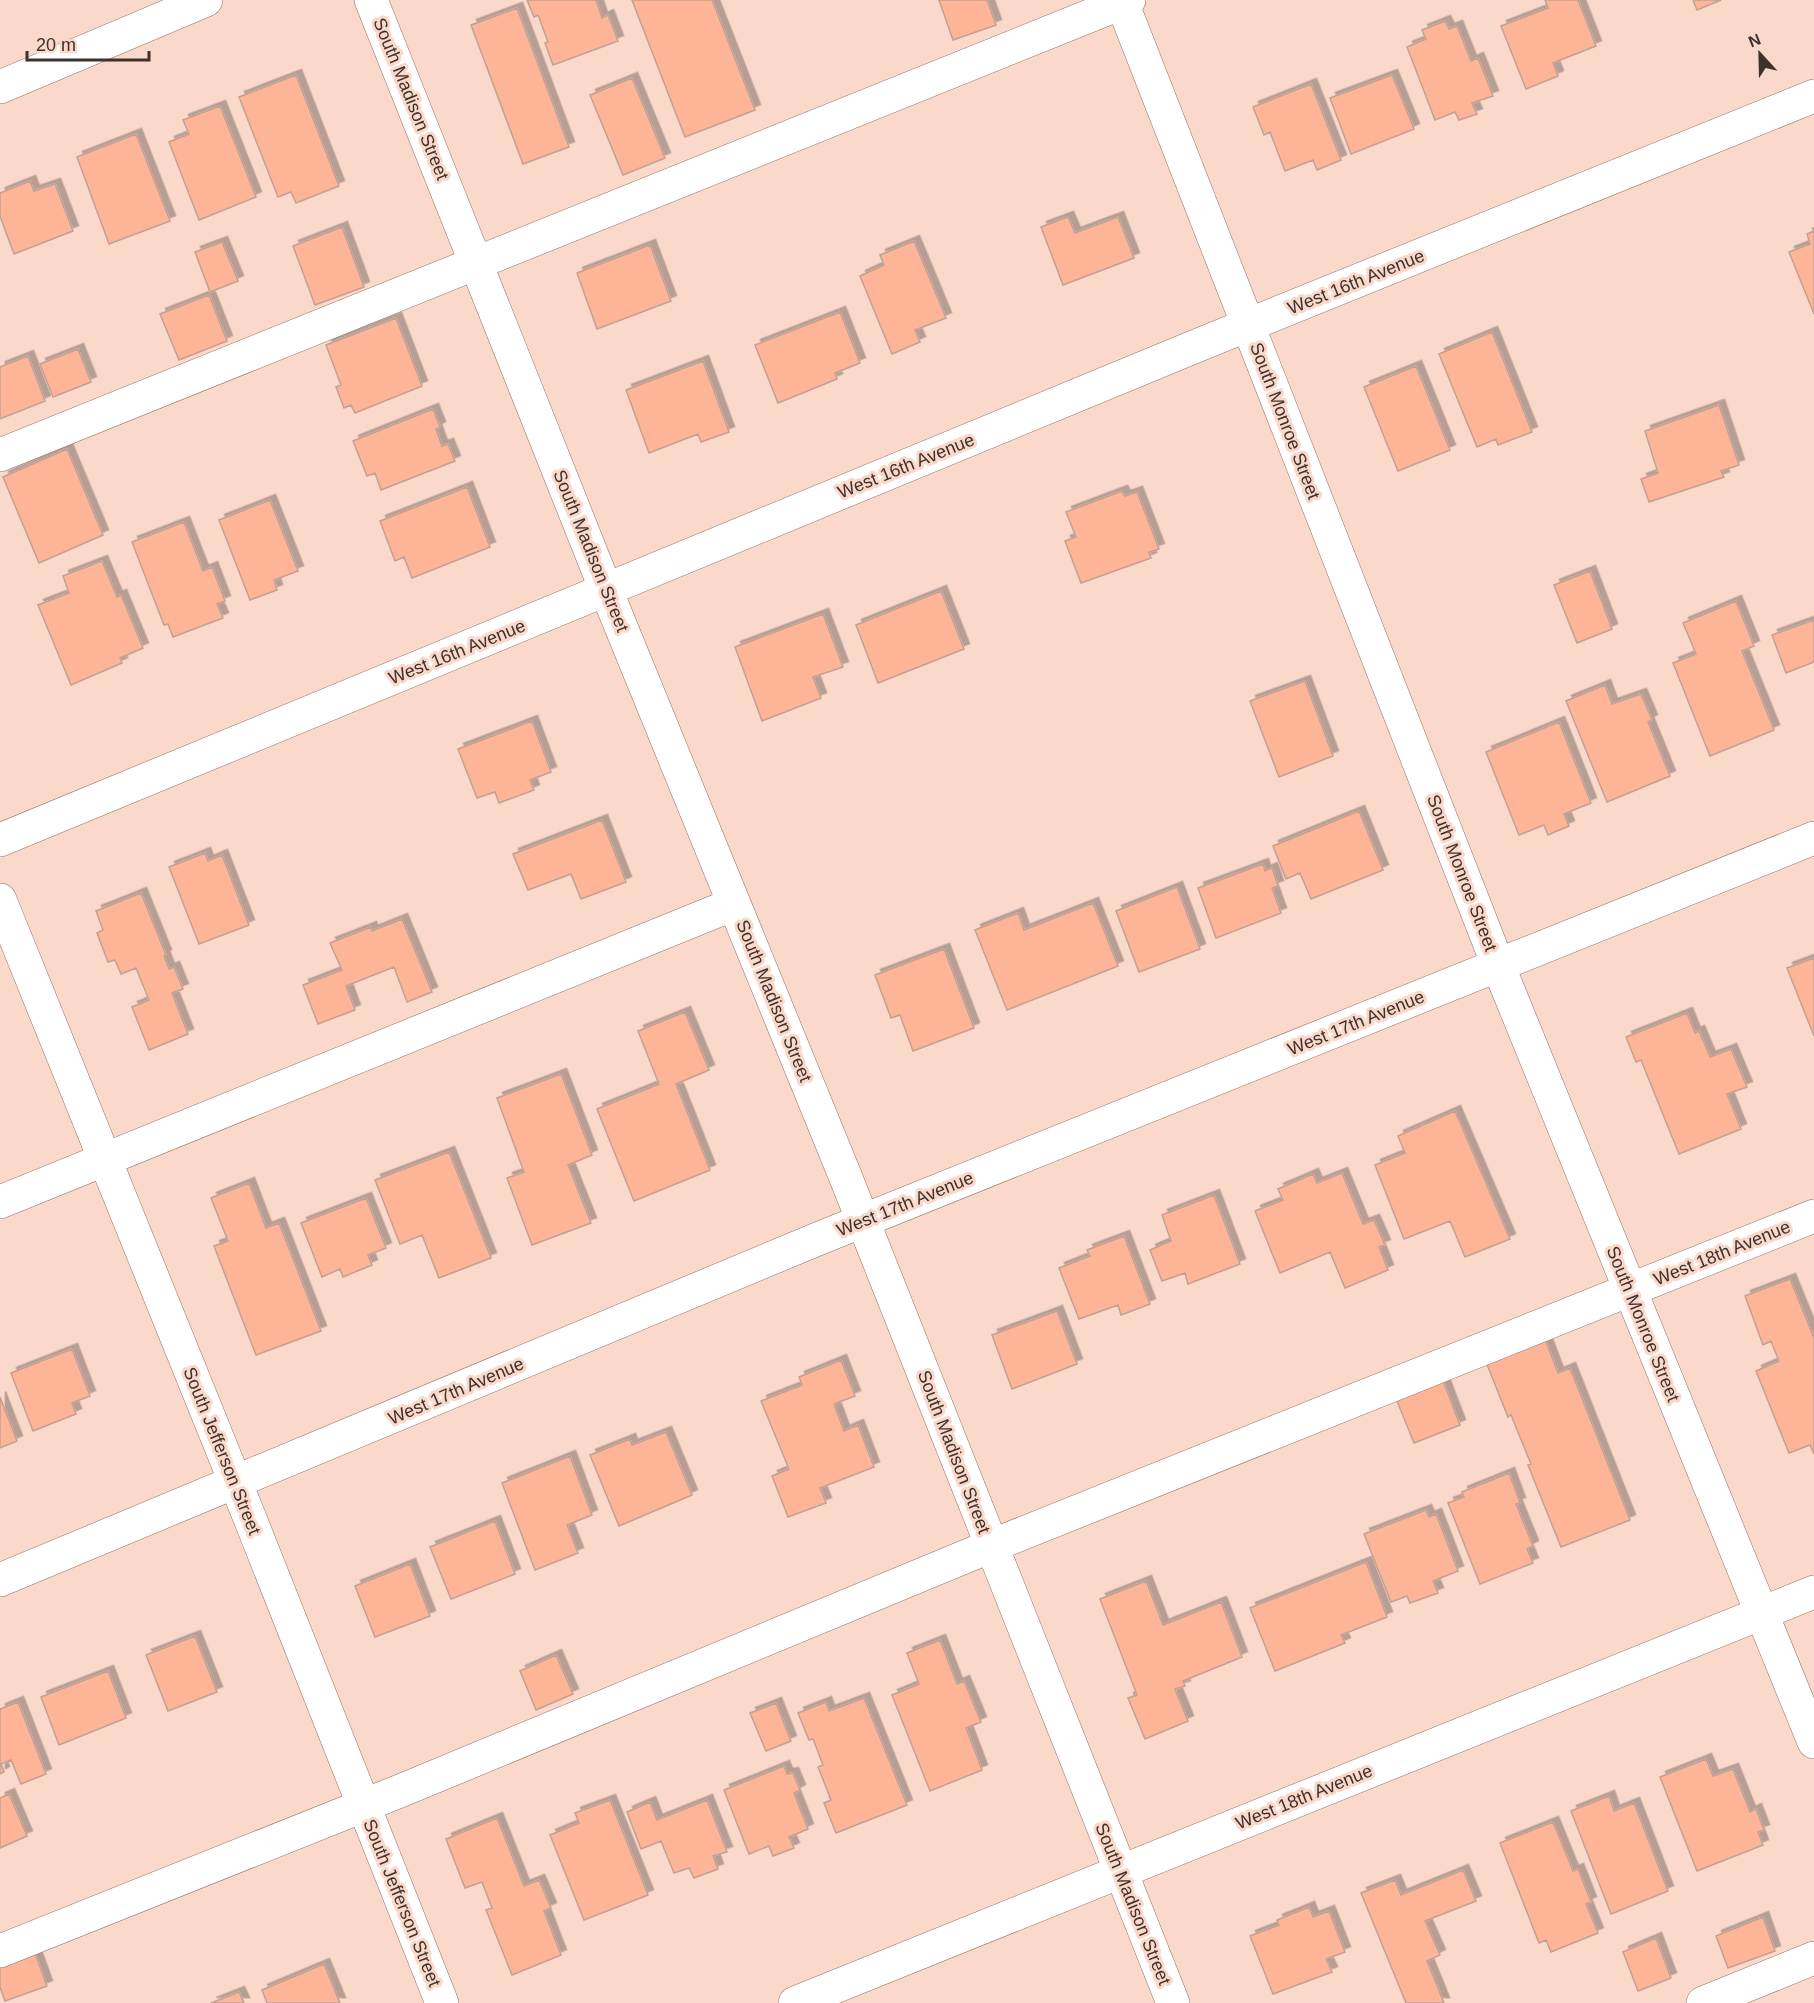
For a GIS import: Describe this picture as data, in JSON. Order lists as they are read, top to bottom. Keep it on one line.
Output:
{"streets":{"street":["South Madison Street","West 16th Avenue","South Monroe Street","West 17th Avenue","West 18th Avenue","South Jefferson Street"]},"crossings":[["South Madison Street","West 16th Avenue"],["South Madison Street","West 17th Avenue"],["South Madison Street","West 18th Avenue"],["West 16th Avenue","South Monroe Street"],["South Monroe Street","West 17th Avenue"],["South Monroe Street","West 18th Avenue"],["West 17th Avenue","South Jefferson Street"],["West 18th Avenue","South Jefferson Street"]],"scale_bar":"20 m","north":"top"}
